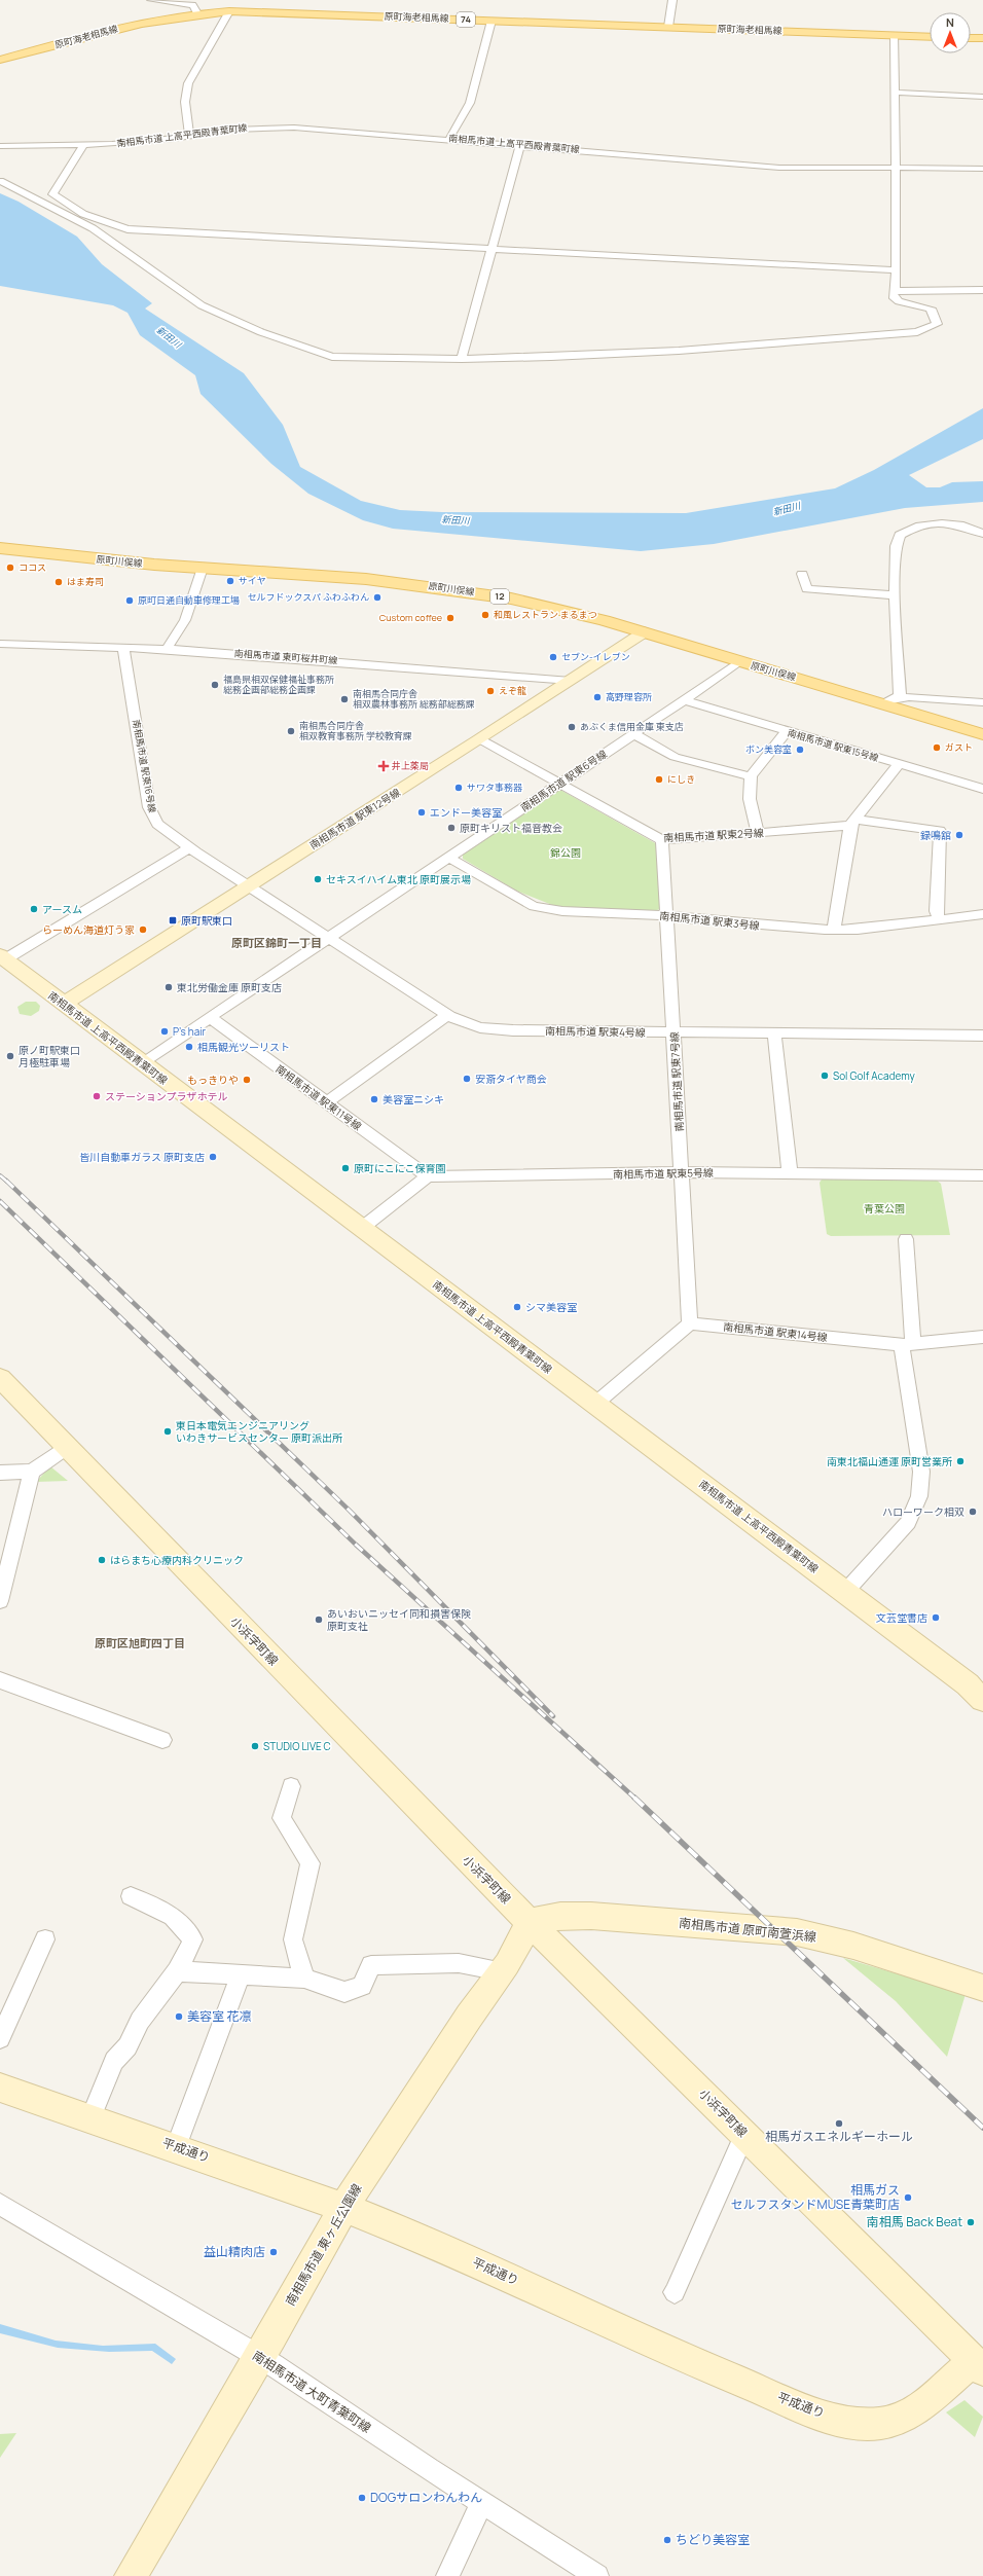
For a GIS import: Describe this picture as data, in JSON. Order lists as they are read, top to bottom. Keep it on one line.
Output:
{"streets":{"main road":["原町海老相馬線","74","原町川俣線","12"],"street":["南相馬市道 上高平西殿青葉町線","南相馬市道 東町桜井町線","南相馬市道 駅東15号線","南相馬市道 駅東16号線","南相馬市道 駅東6号線","南相馬市道 駅東12号線","南相馬市道 駅東2号線","南相馬市道 駅東3号線","南相馬市道 駅東4号線","南相馬市道 駅東7号線","南相馬市道 駅東11号線","南相馬市道 駅東5号線","南相馬市道 駅東14号線","小浜字町線","南相馬市道 原町南萱浜線","平成通り","南相馬市道 東ヶ丘公園線","南相馬市道 大町青葉町線"]},"crossings":[["南相馬市道 上高平西殿青葉町線","南相馬市道 駅東6号線"],["南相馬市道 上高平西殿青葉町線","南相馬市道 駅東12号線"],["原町川俣線","南相馬市道 駅東6号線"],["原町川俣線","南相馬市道 駅東12号線"],["南相馬市道 東町桜井町線","南相馬市道 駅東16号線"],["南相馬市道 東町桜井町線","南相馬市道 駅東12号線"],["南相馬市道 駅東15号線","南相馬市道 駅東6号線"],["南相馬市道 駅東16号線","南相馬市道 駅東12号線"],["南相馬市道 駅東16号線","南相馬市道 駅東4号線"],["南相馬市道 駅東6号線","南相馬市道 駅東2号線"],["南相馬市道 駅東6号線","南相馬市道 駅東3号線"],["南相馬市道 駅東6号線","南相馬市道 駅東4号線"],["南相馬市道 駅東6号線","南相馬市道 駅東11号線"],["南相馬市道 駅東12号線","南相馬市道 駅東2号線"],["南相馬市道 駅東12号線","南相馬市道 駅東4号線"],["南相馬市道 駅東2号線","南相馬市道 駅東3号線"],["南相馬市道 駅東2号線","南相馬市道 駅東7号線"],["南相馬市道 駅東3号線","南相馬市道 駅東7号線"],["南相馬市道 駅東4号線","南相馬市道 駅東7号線"],["南相馬市道 駅東7号線","南相馬市道 駅東5号線"],["南相馬市道 駅東7号線","南相馬市道 駅東14号線"],["南相馬市道 駅東11号線","南相馬市道 駅東5号線"],["小浜字町線","南相馬市道 原町南萱浜線"],["小浜字町線","平成通り"],["小浜字町線","南相馬市道 東ヶ丘公園線"],["南相馬市道 原町南萱浜線","南相馬市道 東ヶ丘公園線"],["平成通り","南相馬市道 東ヶ丘公園線"],["南相馬市道 東ヶ丘公園線","南相馬市道 大町青葉町線"]],"districts":["原町区錦町一丁目","原町区旭町四丁目"],"water":["新田川"],"parks":["錦公園","青葉公園"],"places":{"other":["ココス","サイヤ","はま寿司","セルフドックスパ ふわふわん","原町日通自動車修理工場","和風レストラン まるまつ","Custom coffee","セブン-イレブン","福島県相双保健福祉事務所 総務企画部総務企画課","えぞ龍","高野理容所","南相馬合同庁舎 相双農林事務所 総務部総務課","あぶくま信用金庫 東支店","南相馬合同庁舎 相双教育事務所 学校教育課","ガスト","ボン美容室","にしき","サワタ事務器","エンドー美容室","原町キリスト福音教会","録鳴舘","セキスイハイム東北 原町展示場","アースム","らーめん海道灯う家","東北労働金庫 原町支店","P's hair","相馬観光ツーリスト","原ノ町駅東口 月極駐車場","Sol Golf Academy","安斎タイヤ商会","もっきりや","ステーションプラザホテル","美容室ニシキ","皆川自動車ガラス 原町支店","原町にこにこ保育園","シマ美容室","東日本電気エンジニアリング いわきサービスセンター 原町派出所","南東北福山通運 原町営業所","ハローワーク相双","はらまち心療内科クリニック","文芸堂書店","あいおいニッセイ同和損害保険 原町支社","STUDIO LIVE C","美容室 花凛","相馬ガスエネルギーホール","相馬ガス セルフスタンドMUSE青葉町店","南相馬 Back Beat","益山精肉店","DOGサロンわんわん","ちどり美容室"],"health":["井上薬局"],"transit":["原町駅東口"]},"north":"top"}
